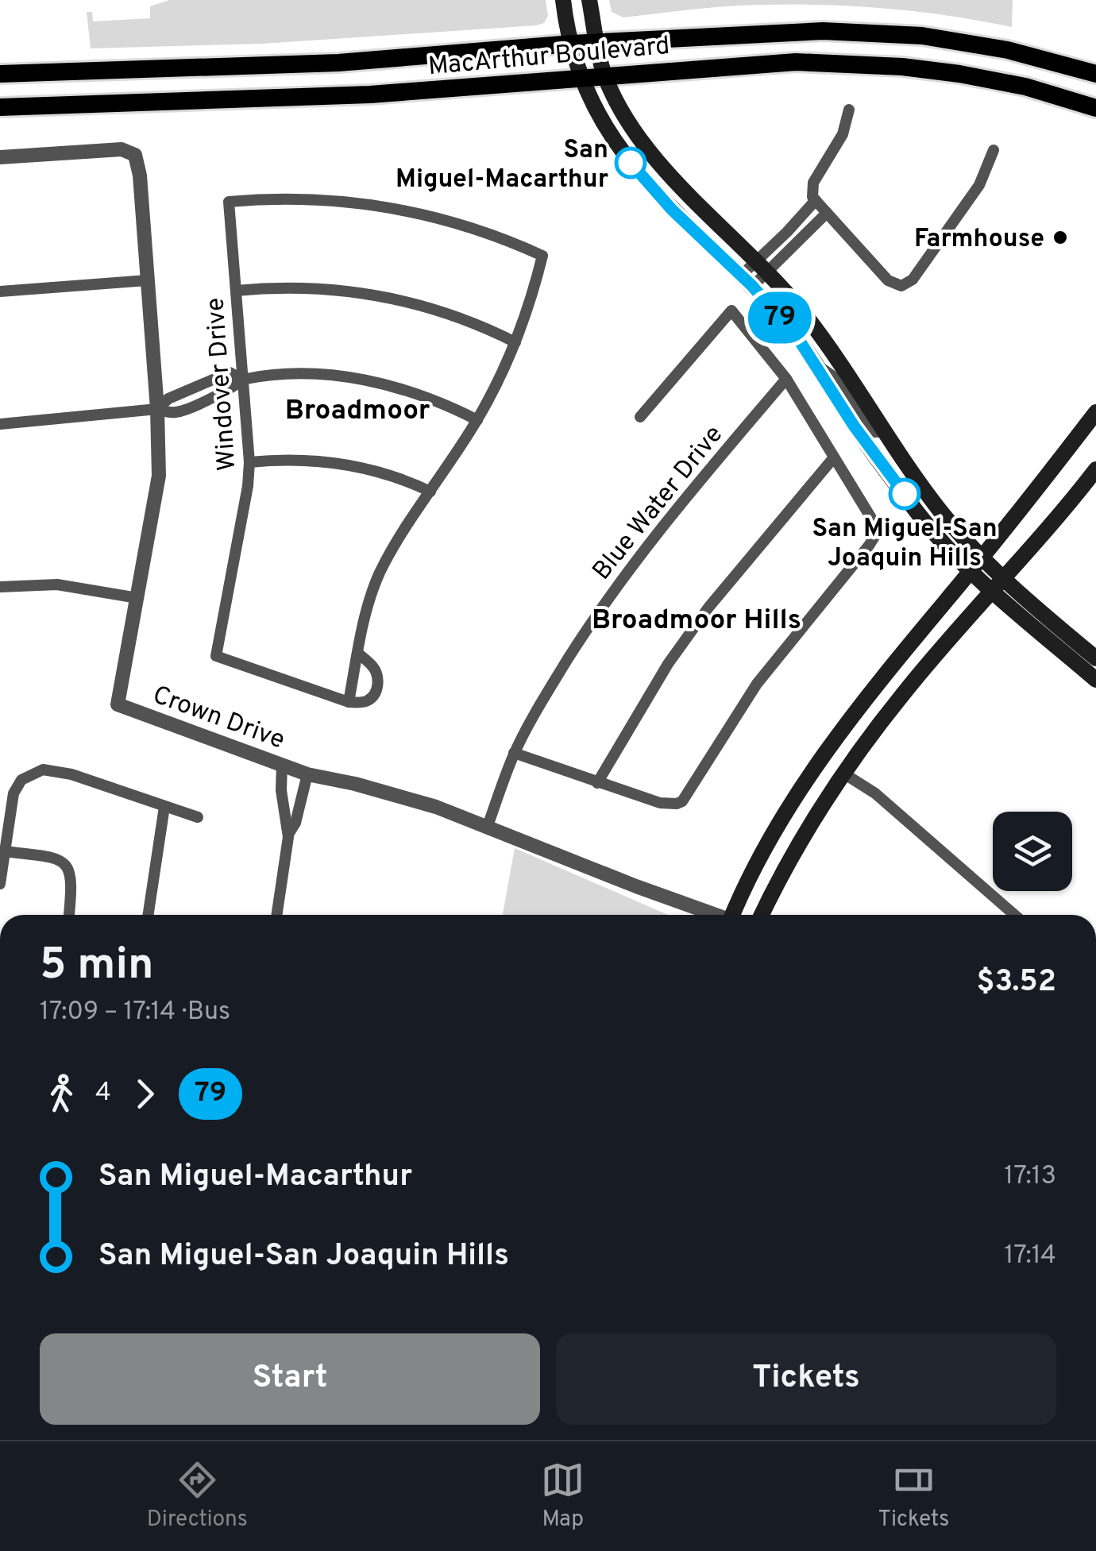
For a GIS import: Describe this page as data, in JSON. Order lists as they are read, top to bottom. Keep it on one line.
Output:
{"streets":{"main road":["MacArthur Boulevard"],"street":["Windover Drive","Blue Water Drive","Crown Drive"]},"crossings":[["Blue Water Drive","Crown Drive"]],"districts":["Broadmoor","Broadmoor Hills"],"places":["San Miguel-Macarthur","Farmhouse","San Miguel-San Joaquin Hills"],"lines":["bus line 79"],"page":{"on_map":"79","heading":["5 min","17:09 – 17:14 · Bus","$3.52"],"legs":["4","79"],"list":[{"name":"San Miguel-Macarthur","value":"17:13"},{"name":"San Miguel-San Joaquin Hills","value":"17:14"}],"buttons":["Start","Tickets"],"tabs":["Directions","Map","Tickets"]}}
